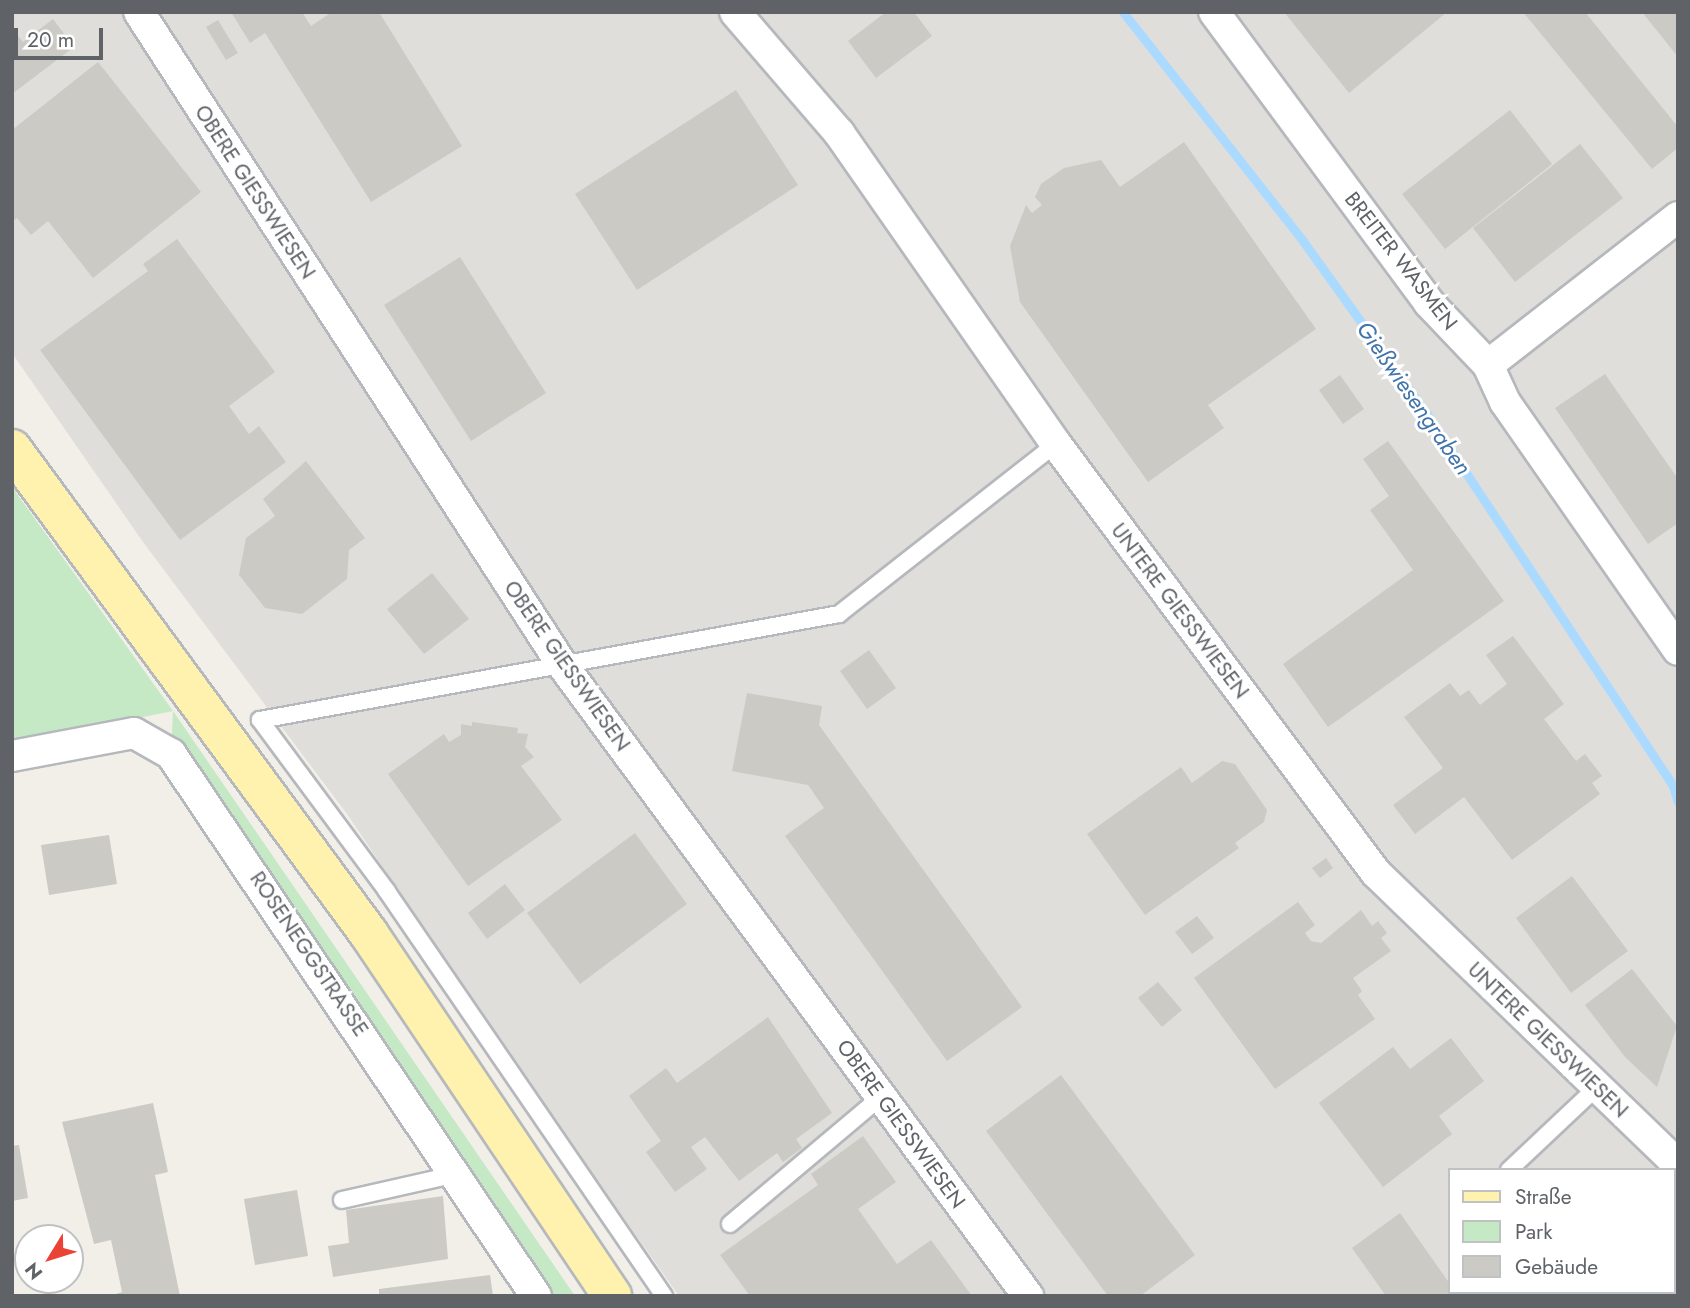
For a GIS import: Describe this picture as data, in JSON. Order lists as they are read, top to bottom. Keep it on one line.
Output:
{"streets":{"street":["OBERE GIESSWIESEN","BREITER WASMEN","UNTERE GIESSWIESEN","ROSENEGGSTRASSE"]},"water":["Gießwiesengraben"],"legend":["Straße","Park","Gebäude"],"scale_bar":"20 m","north":"bottom left"}
